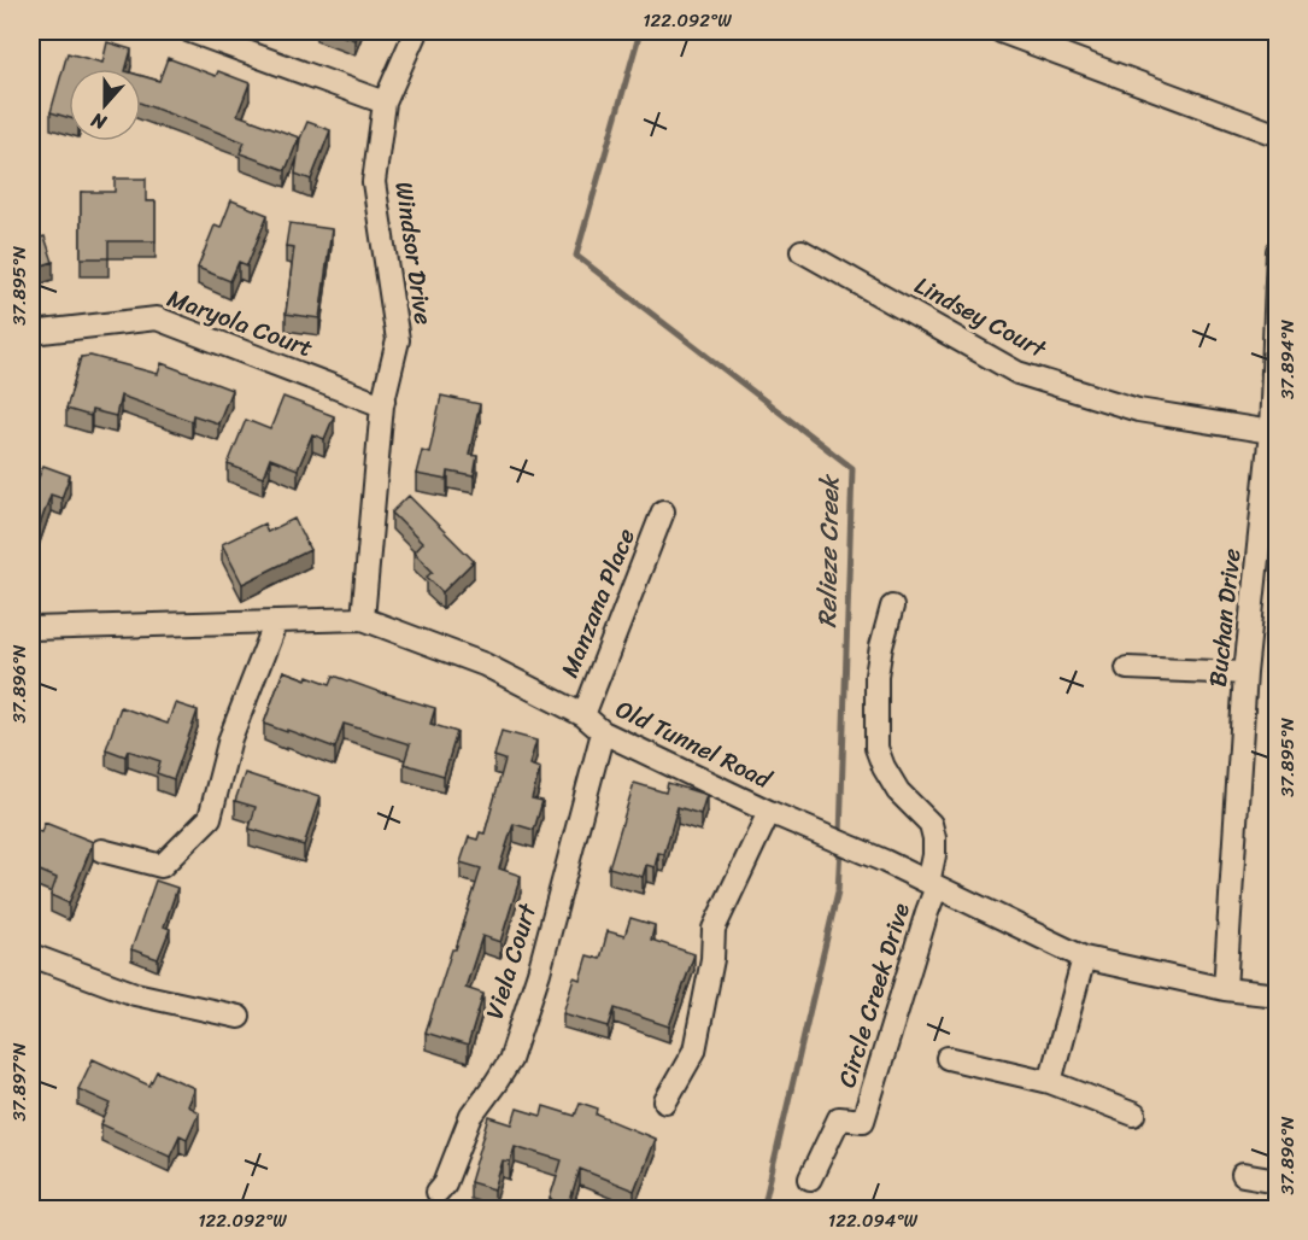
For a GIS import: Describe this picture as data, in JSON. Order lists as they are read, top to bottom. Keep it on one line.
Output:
{"streets":{"street":["Windsor Drive","Lindsey Court","Maryola Court","Manzana Place","Buchan Drive","Old Tunnel Road","Viela Court","Circle Creek Drive"]},"crossings":[["Windsor Drive","Maryola Court"],["Windsor Drive","Old Tunnel Road"],["Lindsey Court","Buchan Drive"],["Manzana Place","Old Tunnel Road"],["Buchan Drive","Old Tunnel Road"],["Old Tunnel Road","Viela Court"],["Old Tunnel Road","Circle Creek Drive"]],"water":["Relieze Creek"],"north":"bottom","coordinates":["122.092°W","37.895°N","37.894°N","37.896°N","37.897°N","122.094°W"]}
